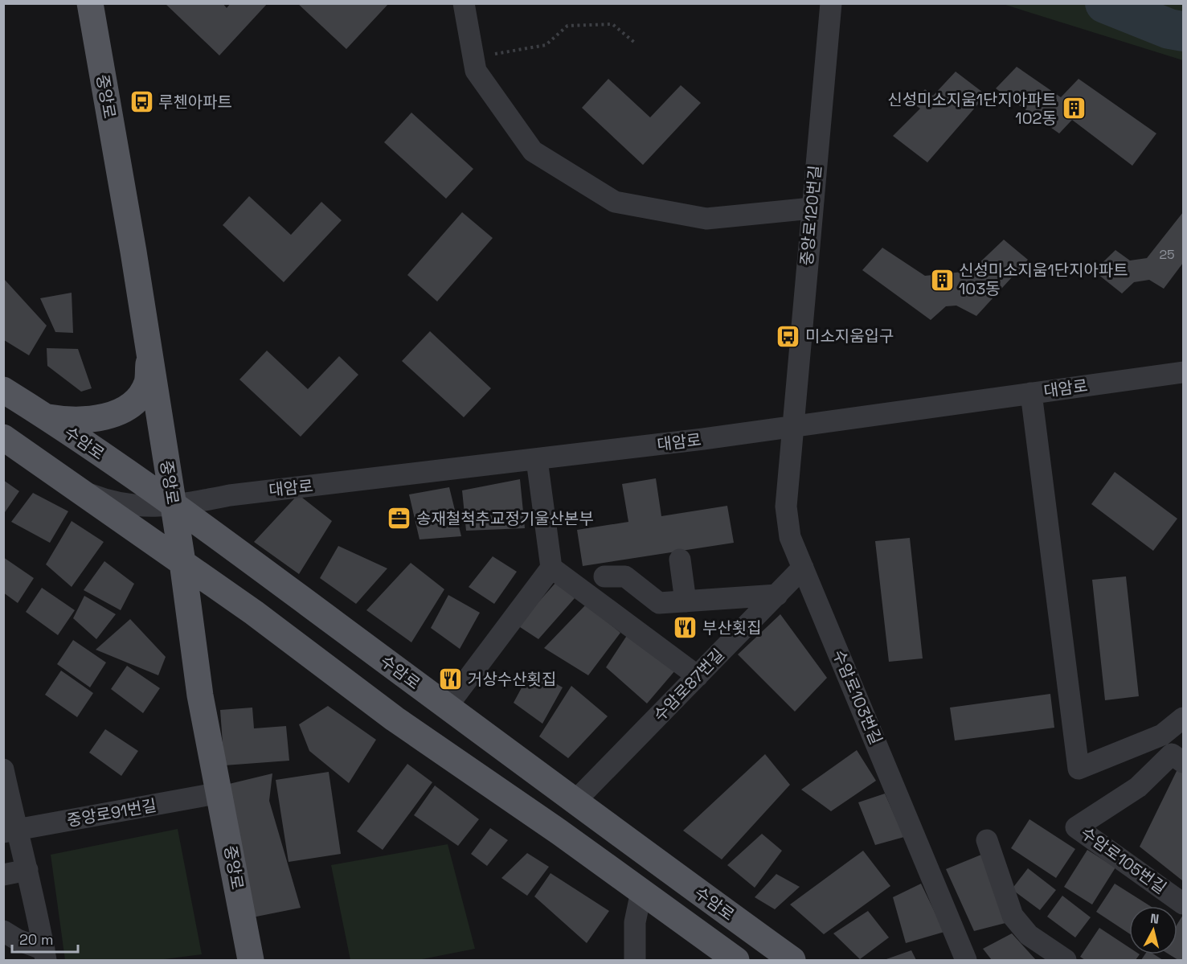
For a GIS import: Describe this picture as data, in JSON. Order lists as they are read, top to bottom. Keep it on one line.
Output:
{"streets":{"main road":["중앙로","수암로"],"street":["중앙로120번길","대암로","수암로87번길","수암로103번길","중앙로91번길","수암로105번길"]},"crossings":[["중앙로","대암로"],["중앙로","수암로"],["중앙로","중앙로91번길"],["중앙로120번길","대암로"],["중앙로120번길","수암로103번길"],["대암로","수암로"],["대암로","수암로103번길"],["수암로","수암로87번길"],["수암로87번길","수암로103번길"]],"places":{"bus stop":["루첸아파트","미소지움입구"],"building":["신성미소지움1단지아파트 102동","신성미소지움1단지아파트 103동"],"office":["송재철척추교정기울산본부"],"restaurant":["부산횟집","거상수산횟집"]},"house_numbers":["25"],"scale_bar":"20 m","north":"top"}
